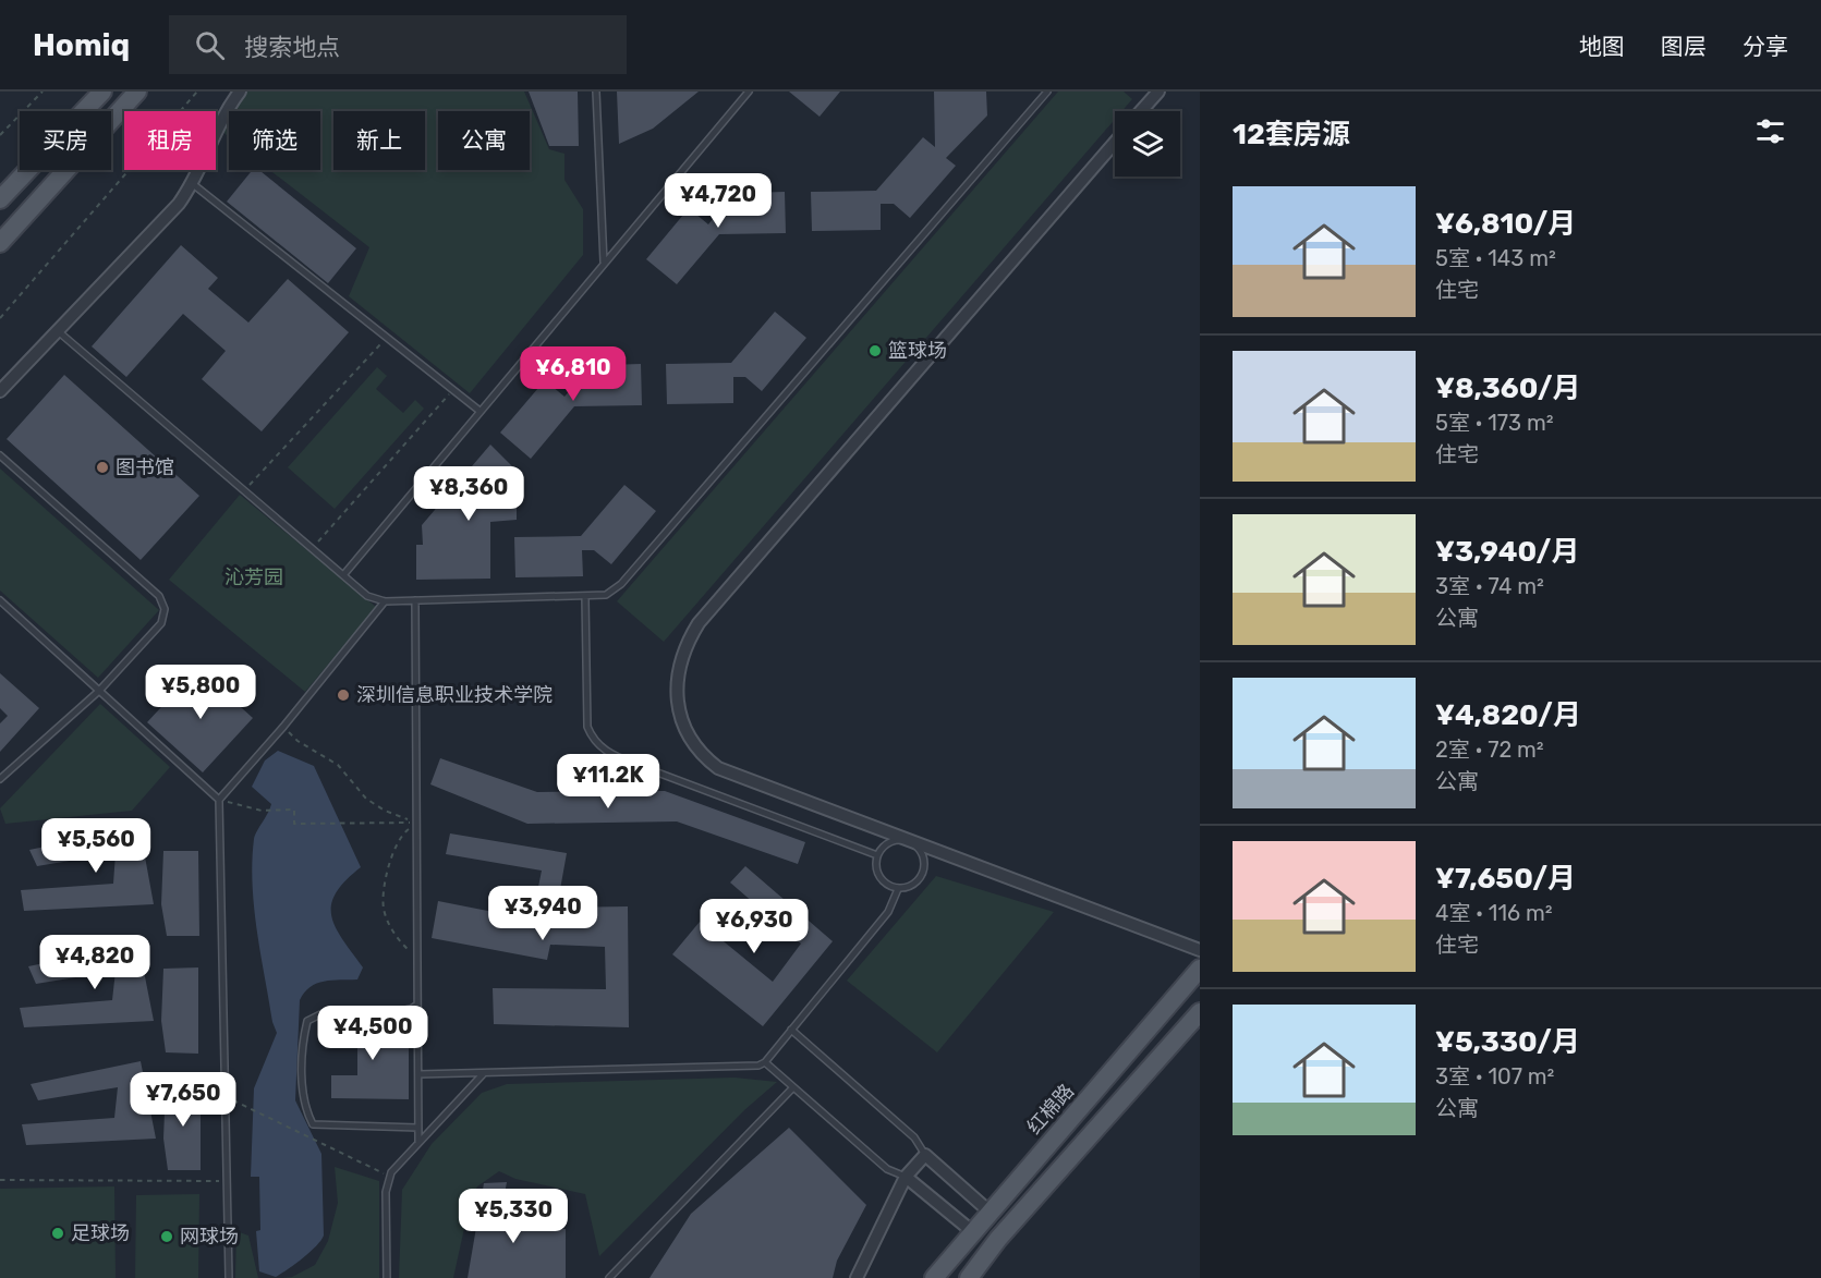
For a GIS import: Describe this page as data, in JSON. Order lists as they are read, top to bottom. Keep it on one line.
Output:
{"streets":{"main road":["红棉路"]},"parks":["沁芳园"],"places":["篮球场","图书馆","深圳信息职业技术学院","足球场","网球场"],"page":{"header":"Homiq","search":"搜索地点","nav":["地图","图层","分享"],"heading":"12套房源","chip":["买房","租房","筛选","新上","公寓"],"list":[{"name":"¥6,810/月","note":"5室 · 143 m² · 住宅"},{"name":"¥8,360/月","note":"5室 · 173 m² · 住宅"},{"name":"¥3,940/月","note":"3室 · 74 m² · 公寓"},{"name":"¥4,820/月","note":"2室 · 72 m² · 公寓"},{"name":"¥7,650/月","note":"4室 · 116 m² · 住宅"},{"name":"¥5,330/月","note":"3室 · 107 m² · 公寓"}],"price":["¥4,720","¥6,810","¥8,360","¥5,800","¥11.2K","¥5,560","¥3,940","¥6,930","¥4,820","¥4,500","¥7,650","¥5,330"]}}
